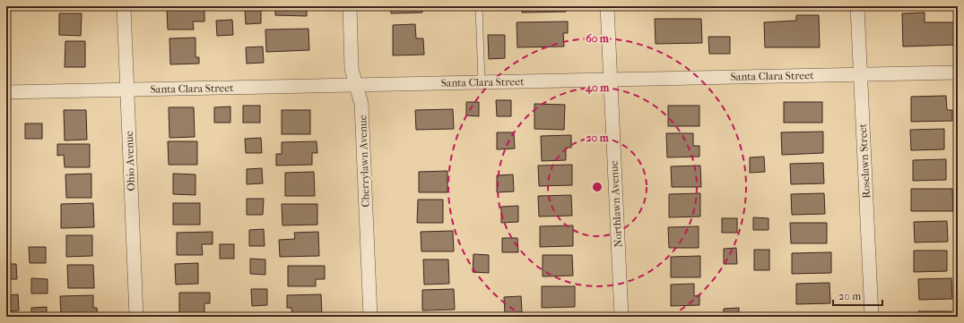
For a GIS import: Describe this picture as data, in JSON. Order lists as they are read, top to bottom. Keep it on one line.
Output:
{"streets":{"street":["Santa Clara Street","Ohio Avenue","Cherrylawn Avenue","Roselawn Street","Northlawn Avenue"]},"crossings":[["Santa Clara Street","Ohio Avenue"],["Santa Clara Street","Cherrylawn Avenue"],["Santa Clara Street","Roselawn Street"],["Santa Clara Street","Northlawn Avenue"]],"scale_bar":"20 m","rings":["60 m","40 m","20 m"]}
